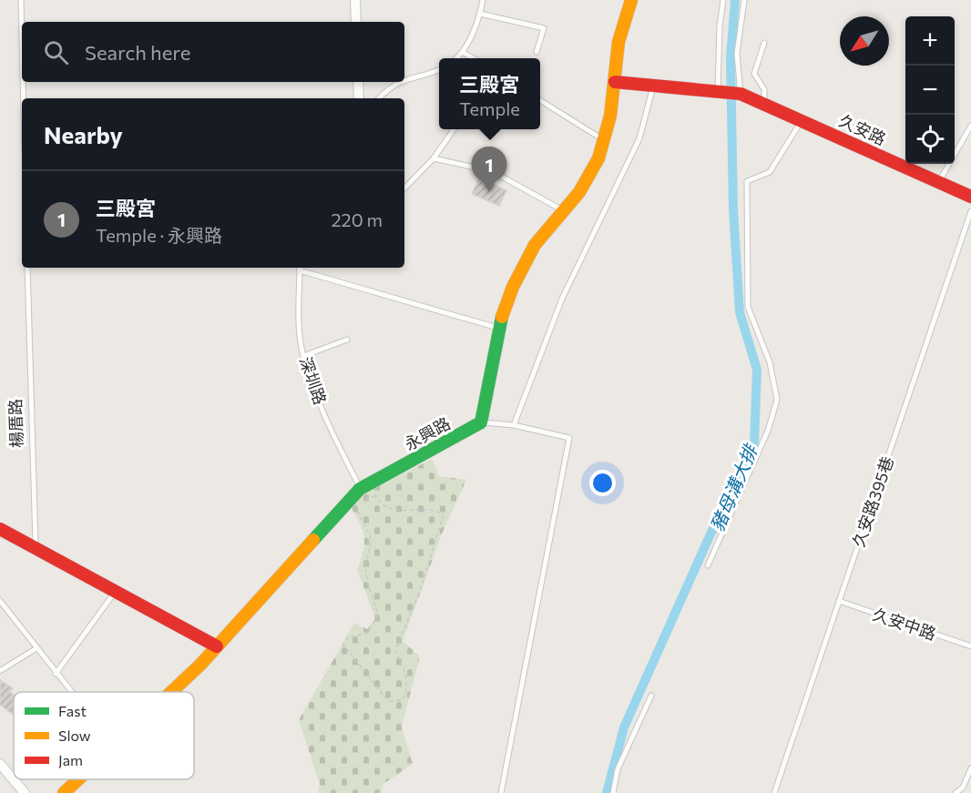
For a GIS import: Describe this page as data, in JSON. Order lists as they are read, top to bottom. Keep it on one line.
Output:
{"streets":{"street":["久安路","永興路"],"lane":["深圳路","楊厝路","久安路395巷","久安中路"]},"crossings":[["深圳路","永興路"],["久安路395巷","久安中路"]],"water":["豬母溝大排"],"legend":["Fast","Slow","Jam"],"north":"bottom left","page":{"map_buttons":["+","−"],"search":"Search here","popup":["三殿宮","Temple"],"heading":"Nearby","pins":"1","list":[{"mark":"1","name":"三殿宮","note":"Temple · 永興路","value":"220 m"}]}}
